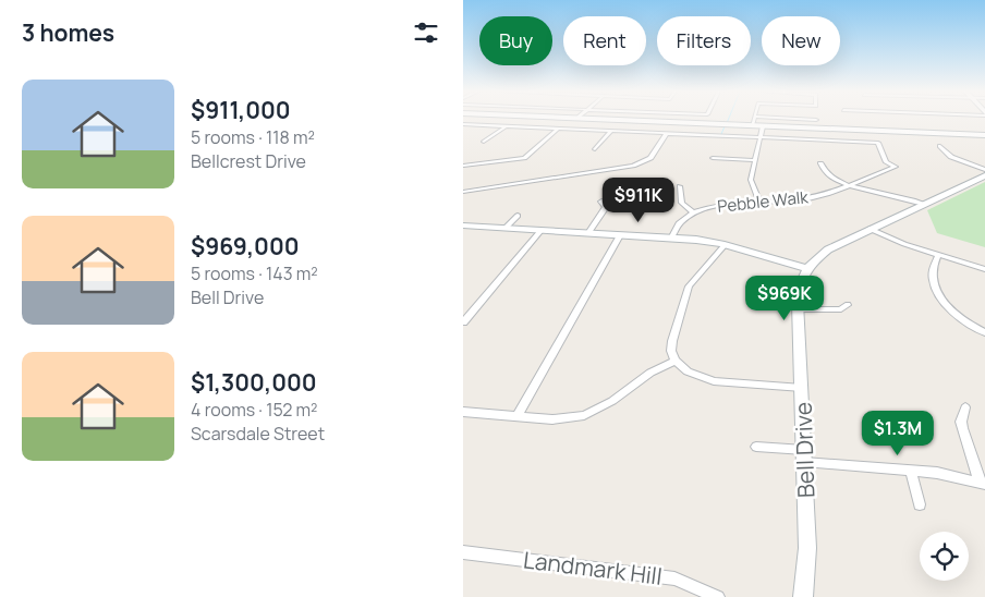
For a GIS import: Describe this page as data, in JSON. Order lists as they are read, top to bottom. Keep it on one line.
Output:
{"streets":{"street":["Pebble Walk","Bell Drive","Landmark Hill"]},"page":{"heading":"3 homes","chip":["Buy","Rent","Filters","New"],"list":[{"name":"$911,000","note":"5 rooms · 118 m² · Bellcrest Drive"},{"name":"$969,000","note":"5 rooms · 143 m² · Bell Drive"},{"name":"$1,300,000","note":"4 rooms · 152 m² · Scarsdale Street"}],"price":["$911K","$969K","$1.3M"]}}
